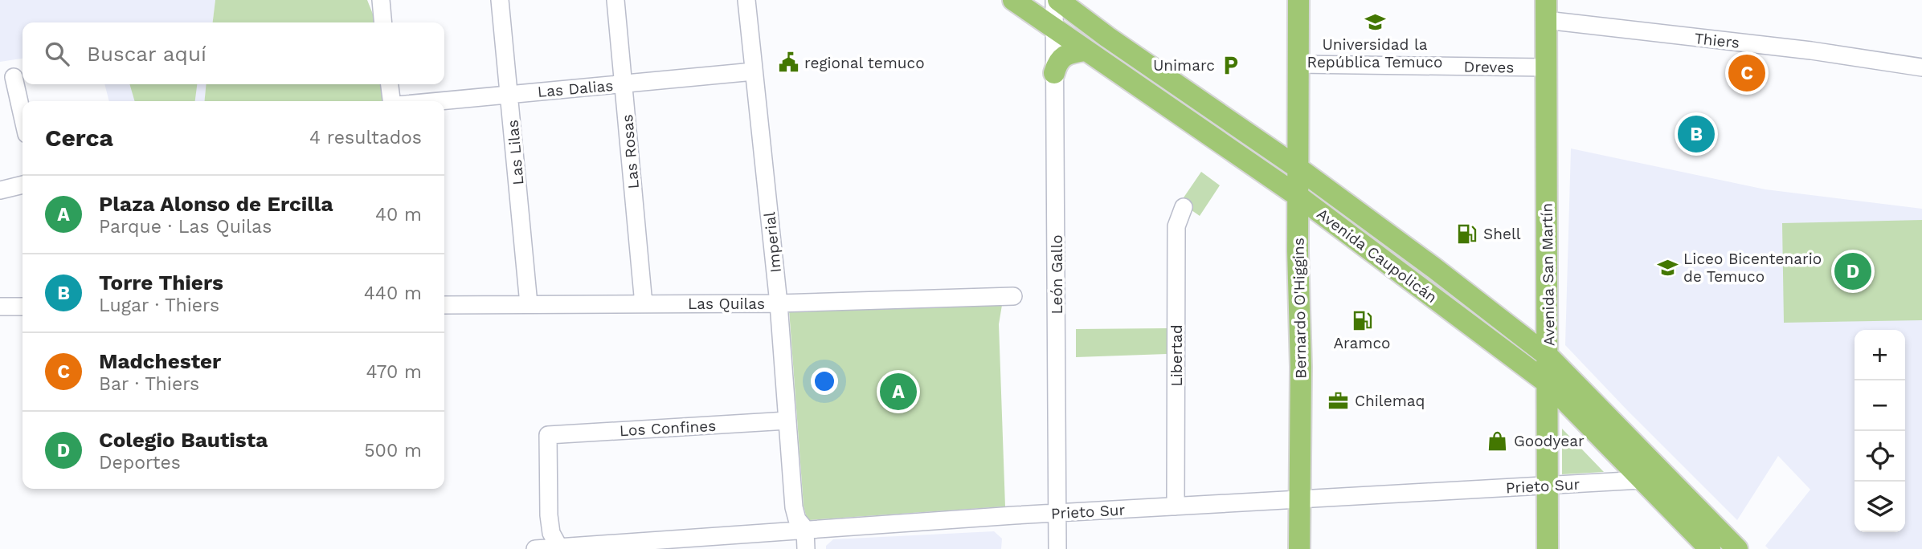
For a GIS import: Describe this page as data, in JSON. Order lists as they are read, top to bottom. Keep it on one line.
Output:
{"streets":{"main road":["Avenida Caupolicán","Avenida San Martín","Bernardo O'Higgins"],"street":["Thiers","Dreves","Las Dalias","Las Rosas","Las Lilas","Imperial","León Gallo","Las Quilas","Libertad","Los Confines","Prieto Sur"]},"crossings":[["Thiers","Avenida San Martín"],["Dreves","Avenida San Martín"],["Dreves","Bernardo O'Higgins"],["Las Dalias","Las Rosas"],["Las Dalias","Las Lilas"],["Las Dalias","Imperial"],["Las Rosas","Las Quilas"],["Las Lilas","Las Quilas"],["Imperial","Las Quilas"],["Imperial","Los Confines"],["Imperial","Prieto Sur"],["Avenida Caupolicán","León Gallo"],["Avenida Caupolicán","Avenida San Martín"],["Avenida Caupolicán","Bernardo O'Higgins"],["Avenida Caupolicán","Prieto Sur"],["León Gallo","Prieto Sur"],["Avenida San Martín","Prieto Sur"],["Bernardo O'Higgins","Prieto Sur"],["Libertad","Prieto Sur"],["Los Confines","Prieto Sur"]],"places":{"school or university":["Universidad la República Temuco","Liceo Bicentenario de Temuco"],"public building":["regional temuco"],"parking":["Unimarc"],"fuel station":["Shell","Aramco"],"office":["Chilemaq"],"shop":["Goodyear"]},"page":{"search":"Buscar aquí","pins":["C","B","D","A"],"heading":["Cerca","4 resultados"],"list":[{"mark":"A","name":"Plaza Alonso de Ercilla","note":"Parque · Las Quilas","value":"40 m"},{"mark":"B","name":"Torre Thiers","note":"Lugar · Thiers","value":"440 m"},{"mark":"C","name":"Madchester","note":"Bar · Thiers","value":"470 m"},{"mark":"D","name":"Colegio Bautista","note":"Deportes","value":"500 m"}],"map_buttons":["+","−"]}}
